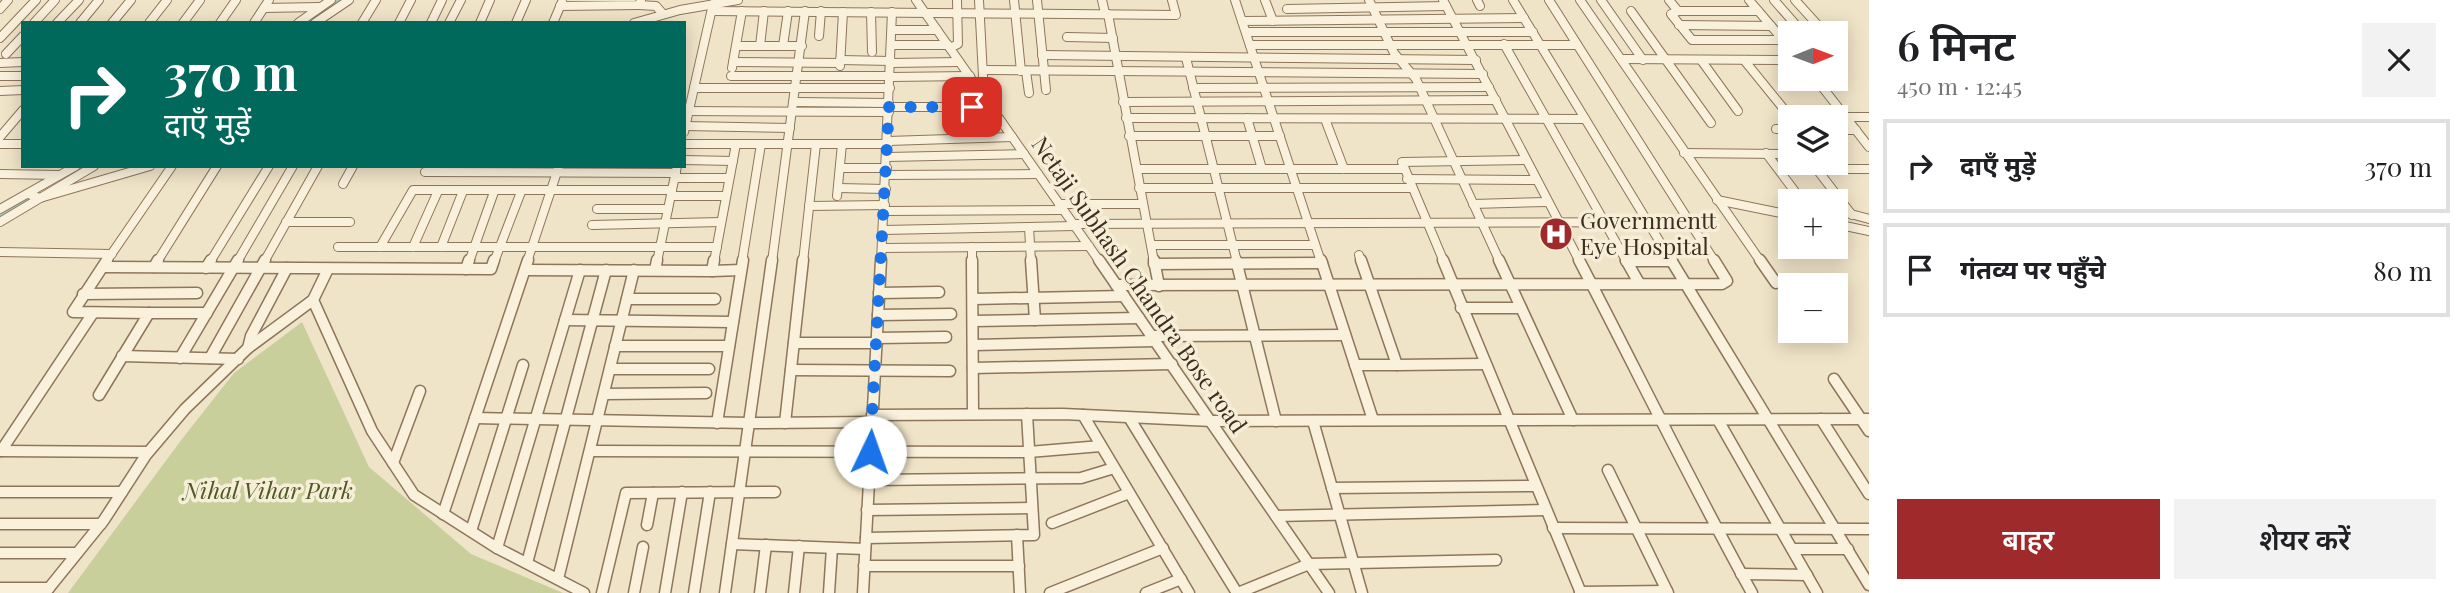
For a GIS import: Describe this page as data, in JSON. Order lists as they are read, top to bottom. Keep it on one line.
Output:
{"streets":{"street":["Netaji Subhash Chandra Bose road"]},"parks":["Nihal Vihar Park"],"places":{"hospital":["Governmentt Eye Hospital"]},"north":"right","page":{"heading":["6 मिनट","450 m · 12:45"],"map_buttons":["+","−"],"turn":["370 m","दाएँ मुड़ें"],"list":[{"name":"दाएँ मुड़ें","value":"370 m"},{"name":"गंतव्य पर पहुँचे","value":"80 m"}],"buttons":["बाहर","शेयर करें"]}}
